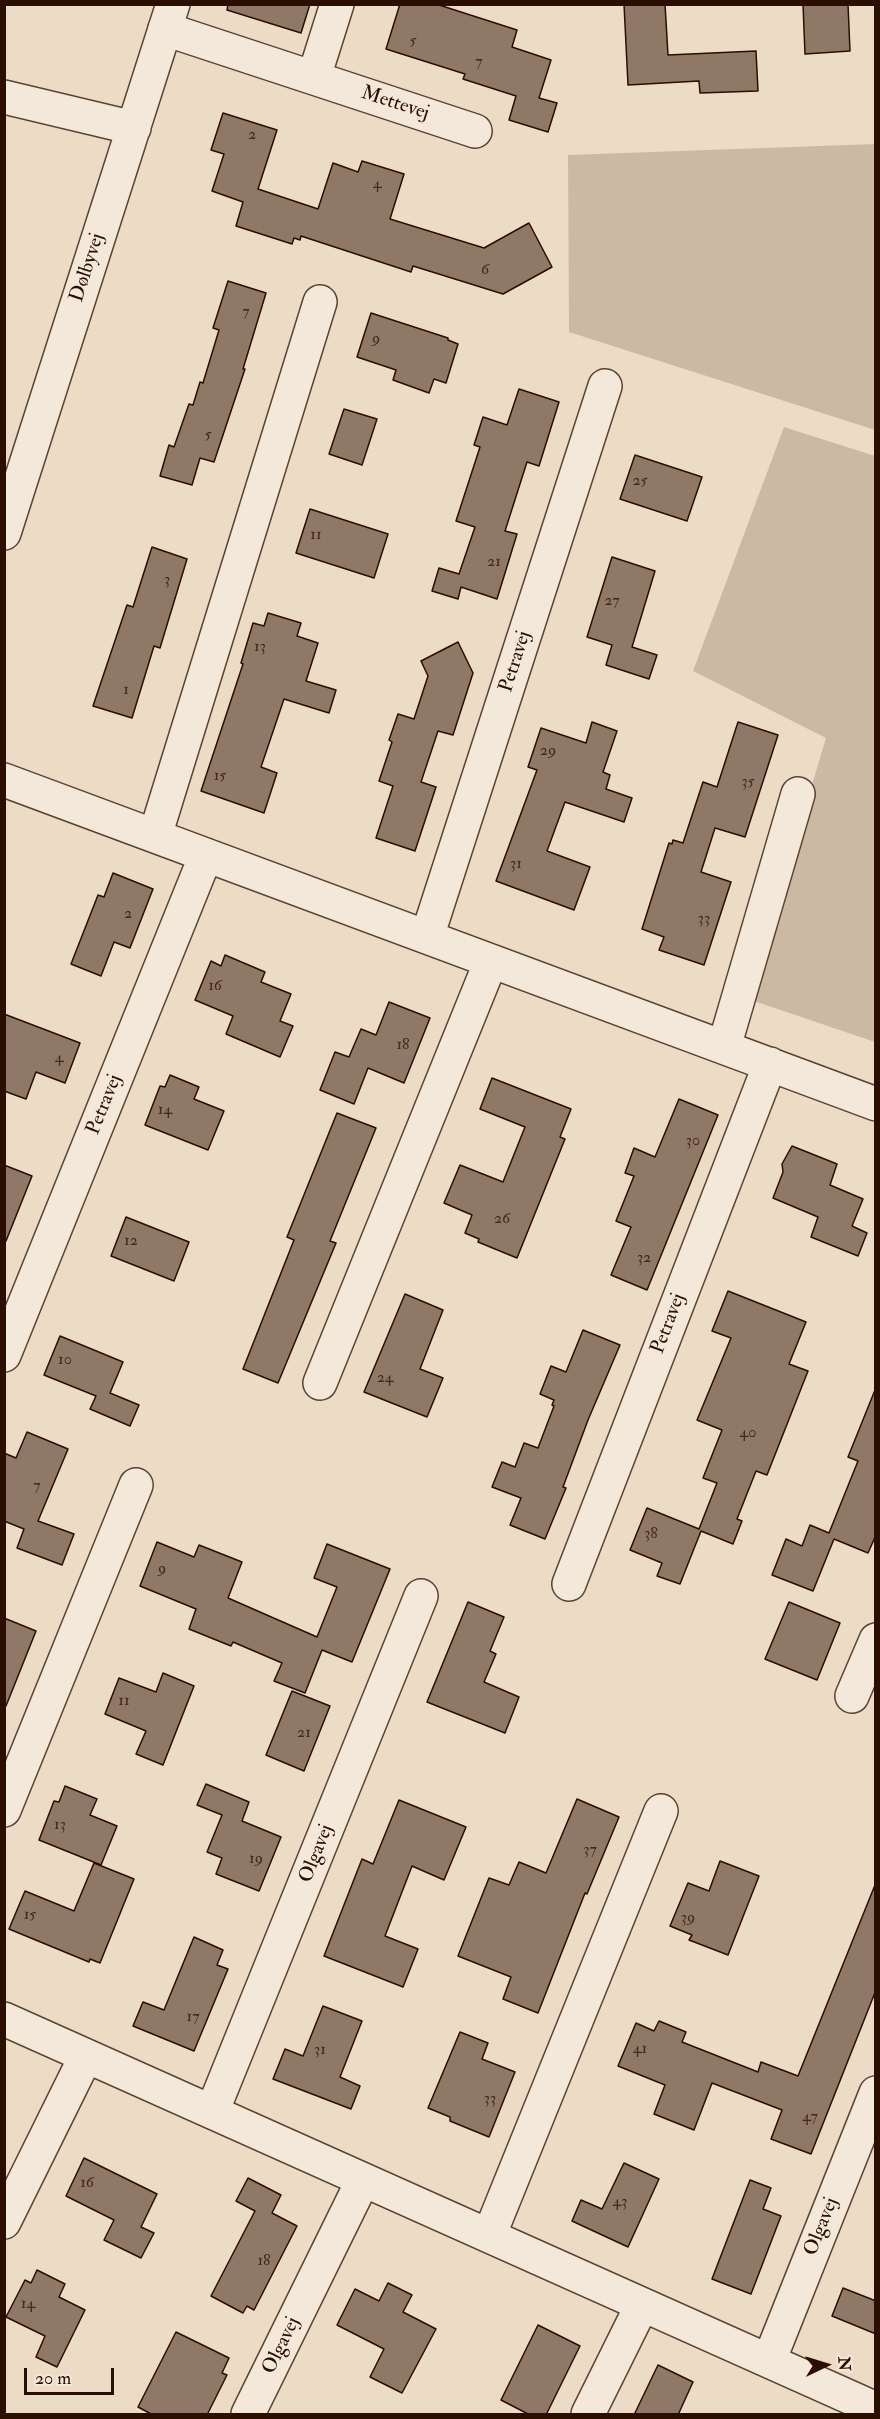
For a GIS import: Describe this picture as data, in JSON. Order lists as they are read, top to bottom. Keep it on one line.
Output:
{"streets":{"street":["Mettevej","Dølbyvej","Petravej","Olgavej"]},"crossings":[["Mettevej","Dølbyvej"]],"house_numbers":["5","7","2","4","6","7","9","5","25","11","21","3","27","13","1","29","15","35","31","2","33","16","18","4","14","30","26","12","32","10","24","40","7","38","9","11","21","13","37","19","15","39","17","41","31","33","47","16","43","18","14"],"scale_bar":"20 m","north":"right"}
